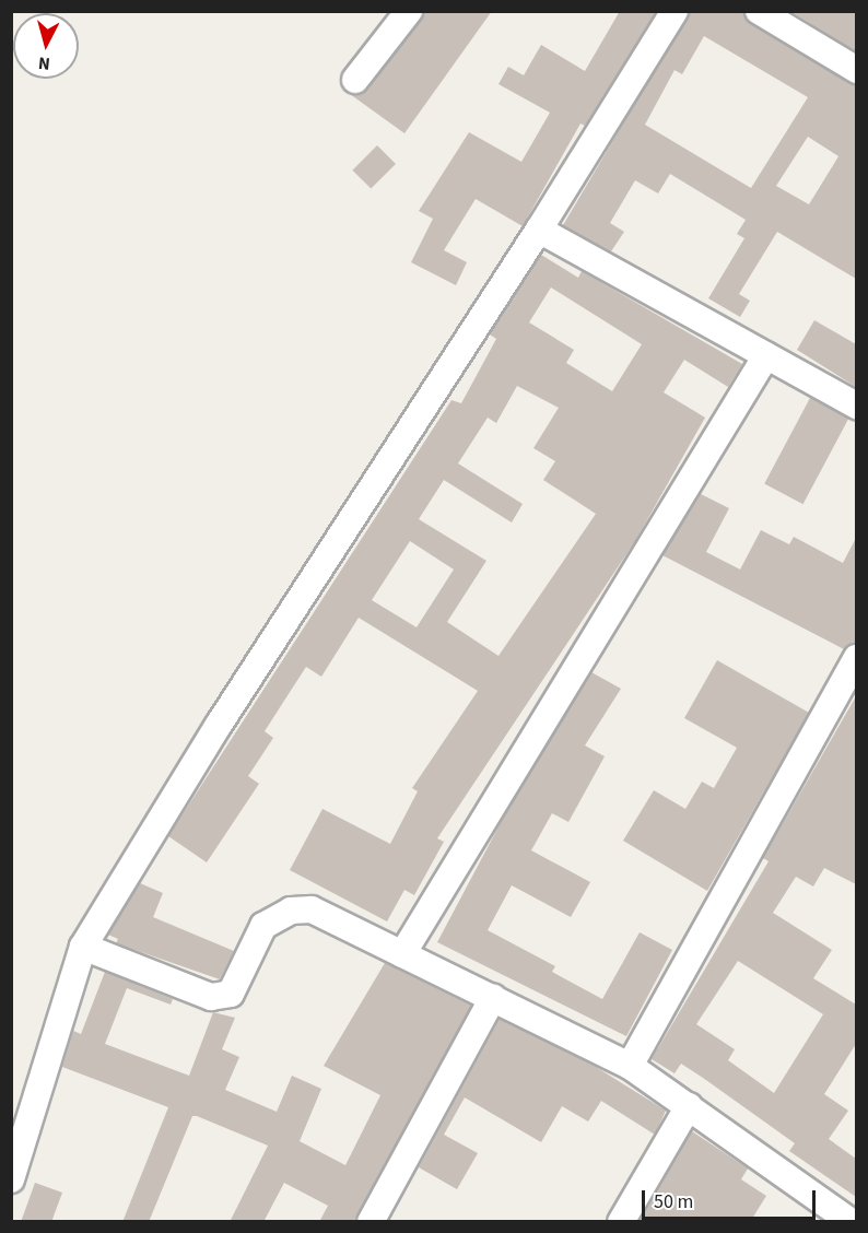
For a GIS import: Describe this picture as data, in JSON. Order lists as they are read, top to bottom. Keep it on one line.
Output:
{"scale_bar":"50 m","north":"bottom"}
